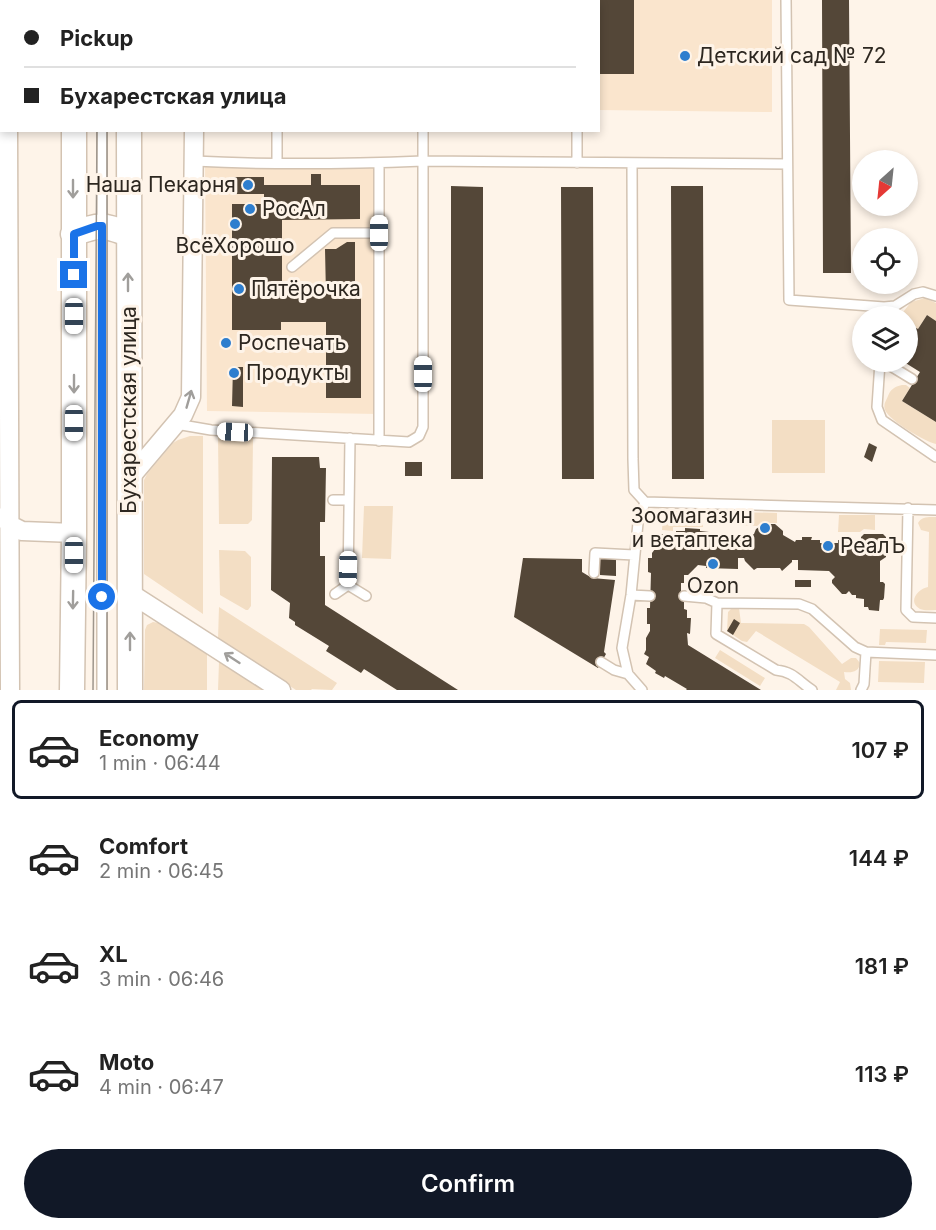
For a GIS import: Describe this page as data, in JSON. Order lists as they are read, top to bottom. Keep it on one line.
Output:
{"streets":{"main road":["Бухарестская улица"]},"places":["Детский сад № 72","Наша Пекарня","РосАл","ВсёХорошо","Пятёрочка","Роспечать","Продукты","Зоомагазин и ветаптека","РеалЪ","Ozon"],"north":"bottom left","page":{"banner":["Pickup","Бухарестская улица"],"list":[{"name":"Economy","note":"1 min · 06:44","value":"107 ₽"},{"name":"Comfort","note":"2 min · 06:45","value":"144 ₽"},{"name":"XL","note":"3 min · 06:46","value":"181 ₽"},{"name":"Moto","note":"4 min · 06:47","value":"113 ₽"}],"buttons":"Confirm"}}
